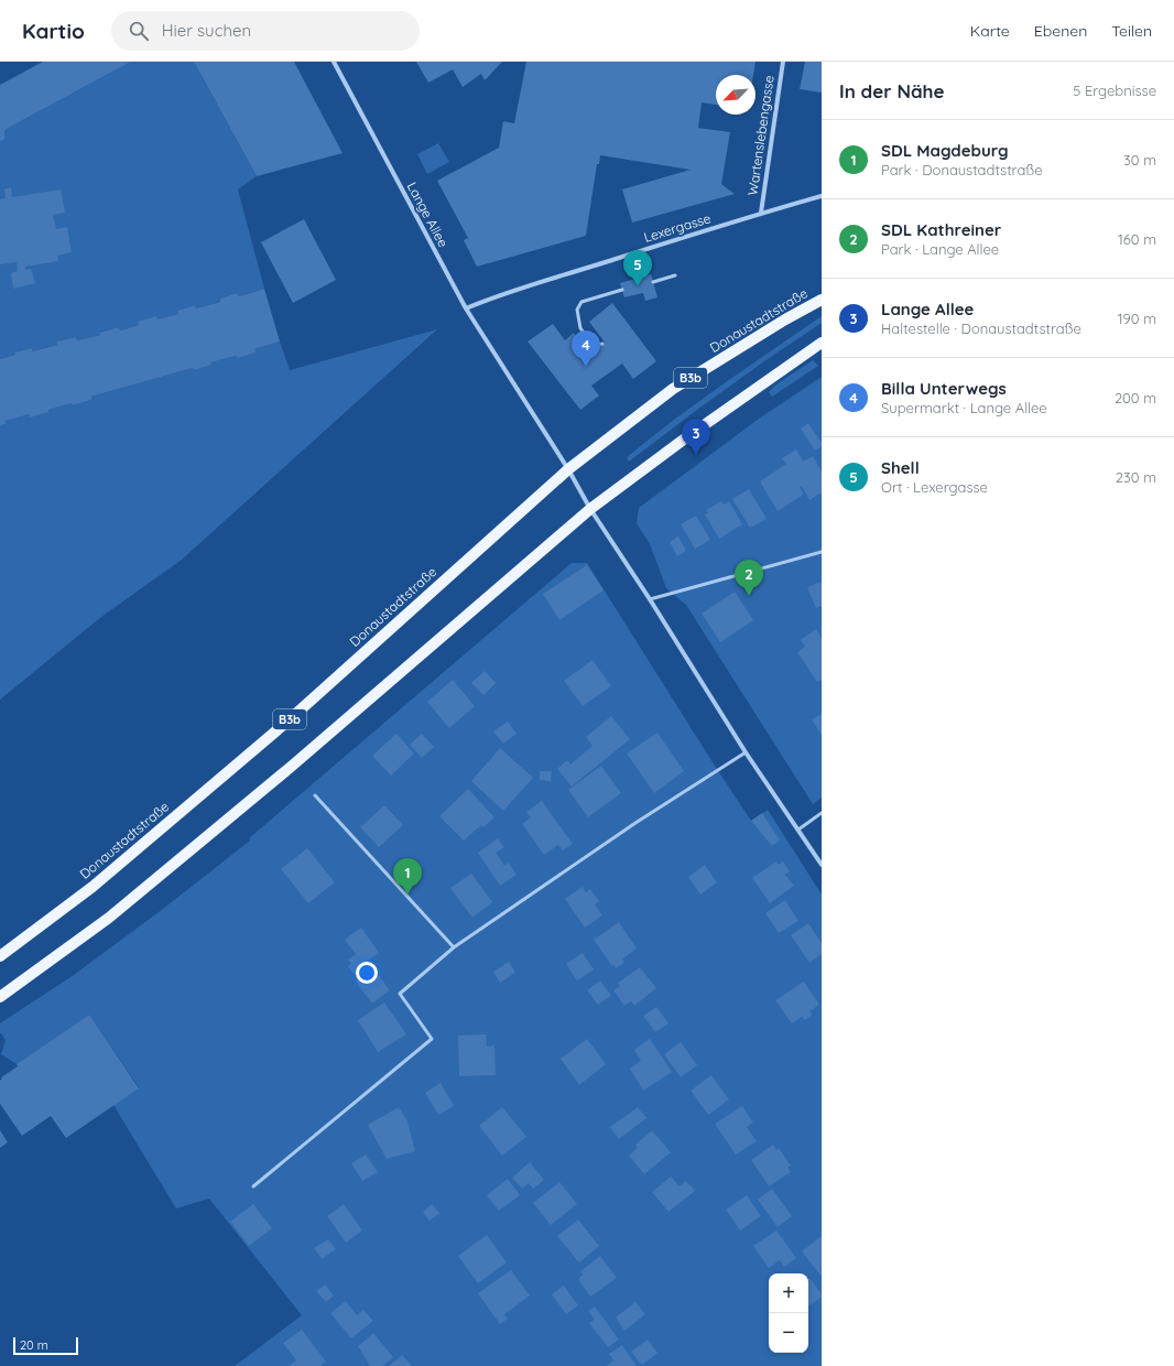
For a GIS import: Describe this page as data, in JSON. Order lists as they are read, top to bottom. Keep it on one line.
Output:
{"streets":{"main road":["Donaustadtstraße","B3b"],"street":["Wartenslebengasse","Lange Allee","Lexergasse"]},"crossings":[["Wartenslebengasse","Lexergasse"],["Lange Allee","Lexergasse"],["Lange Allee","Donaustadtstraße"],["Lange Allee","B3b"]],"scale_bar":"20 m","north":"bottom left","page":{"header":"Kartio","search":"Hier suchen","nav":["Karte","Ebenen","Teilen"],"heading":["In der Nähe","5 Ergebnisse"],"list":[{"mark":"1","name":"SDL Magdeburg","note":"Park · Donaustadtstraße","value":"30 m"},{"mark":"2","name":"SDL Kathreiner","note":"Park · Lange Allee","value":"160 m"},{"mark":"3","name":"Lange Allee","note":"Haltestelle · Donaustadtstraße","value":"190 m"},{"mark":"4","name":"Billa Unterwegs","note":"Supermarkt · Lange Allee","value":"200 m"},{"mark":"5","name":"Shell","note":"Ort · Lexergasse","value":"230 m"}],"pins":["5","4","3","2","1"],"map_buttons":["+","−"],"scale":"20 m"}}
